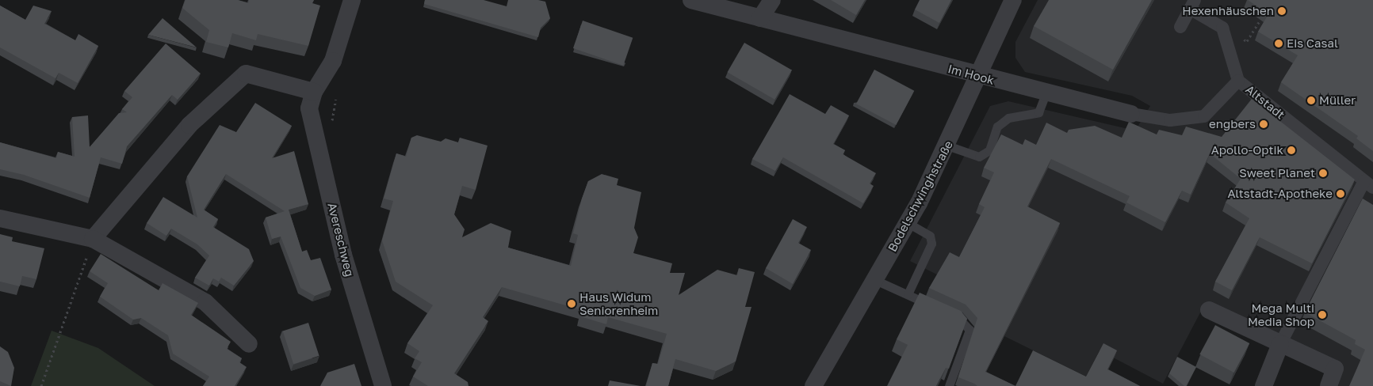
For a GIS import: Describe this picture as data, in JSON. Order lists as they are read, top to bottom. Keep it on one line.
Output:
{"streets":{"street":["Im Hook","Altstadt","Bodelschwinghstraße","Avereschweg"]},"crossings":[["Im Hook","Altstadt"],["Im Hook","Bodelschwinghstraße"]],"places":["Hexenhäuschen","Eis Casal","Müller","engbers","Apollo-Optik","Sweet Planet","Altstadt-Apotheke","Haus Widum Seniorenheim","Mega Multi Media Shop"]}
